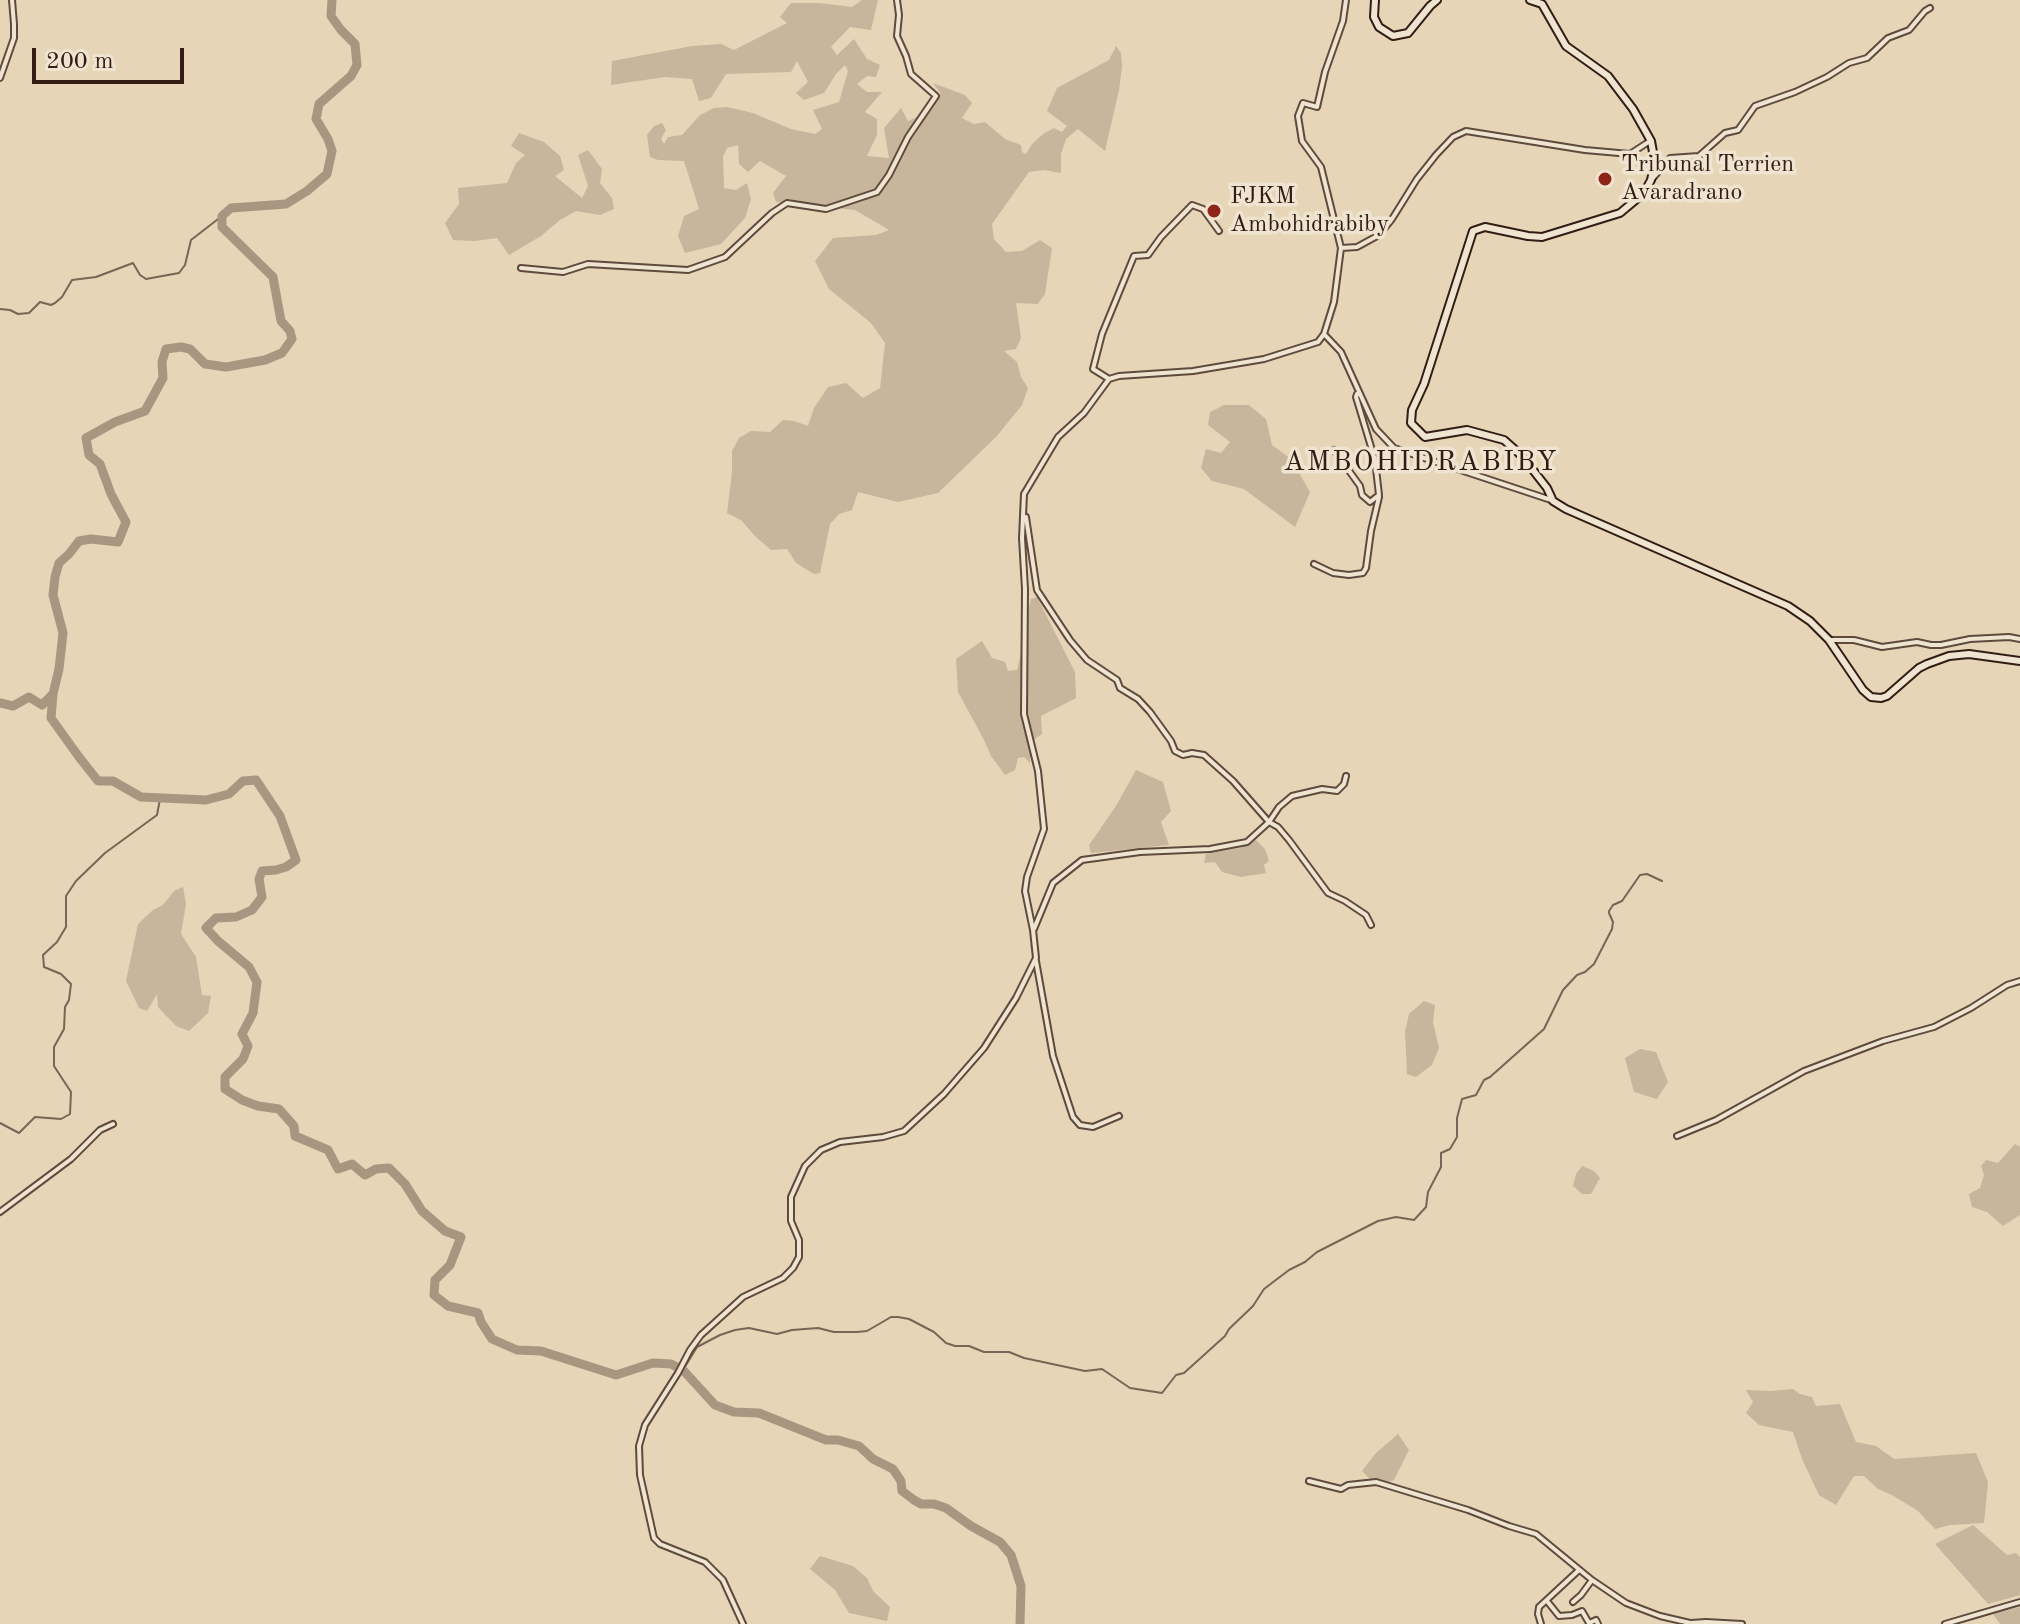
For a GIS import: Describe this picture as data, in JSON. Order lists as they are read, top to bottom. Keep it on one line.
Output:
{"districts":["AMBOHIDRABIBY"],"places":["Tribunal Terrien Avaradrano","FJKM Ambohidrabiby"],"scale_bar":"200 m"}
